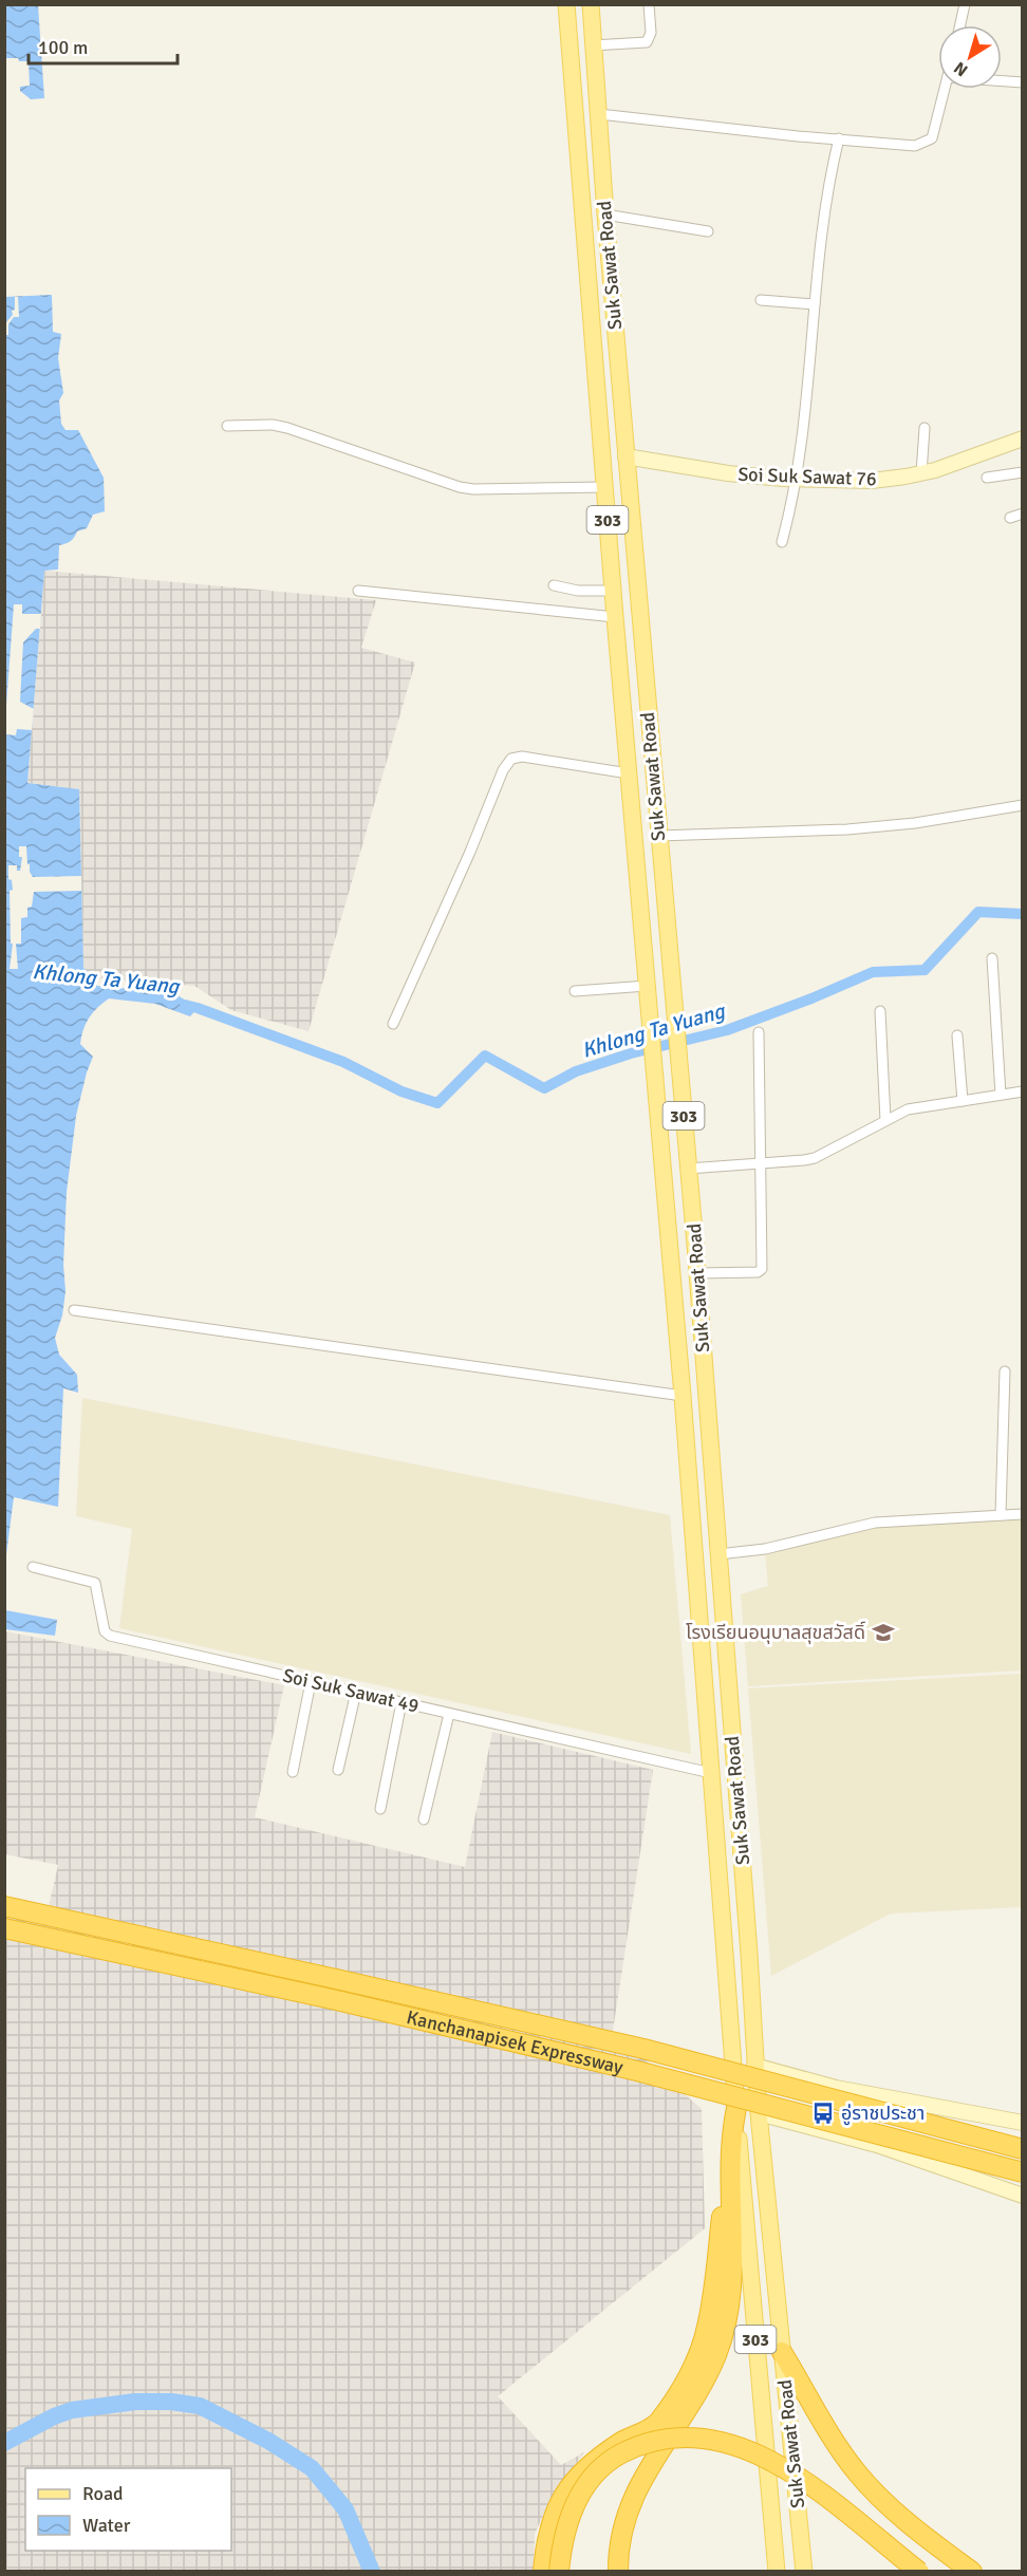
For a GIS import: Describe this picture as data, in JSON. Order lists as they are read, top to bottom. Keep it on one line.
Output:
{"streets":{"highway":["Kanchanapisek Expressway"],"main road":["Suk Sawat Road","Soi Suk Sawat 76","303"],"street":["Soi Suk Sawat 49"]},"crossings":[["Suk Sawat Road","Soi Suk Sawat 76"],["Suk Sawat Road","Soi Suk Sawat 49"]],"water":["Khlong Ta Yuang"],"places":{"school or university":["โรงเรียนอนุบาลสุขสวัสดิ์"],"bus stop":["อู่ราชประชา"]},"legend":["Road","Water"],"scale_bar":"100 m","north":"bottom left"}
